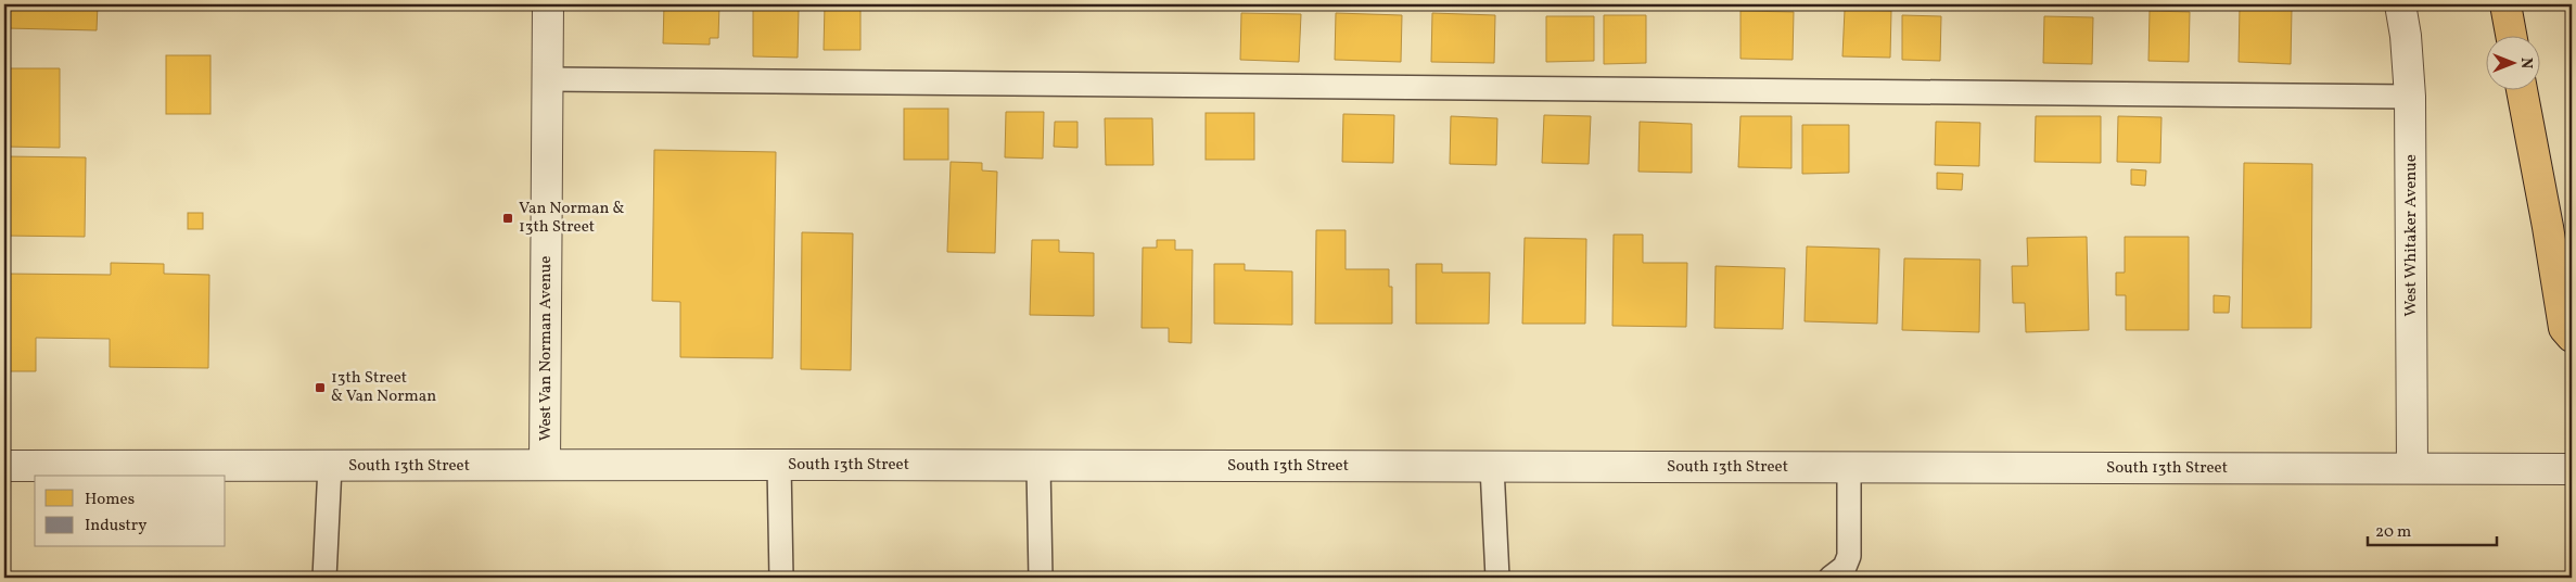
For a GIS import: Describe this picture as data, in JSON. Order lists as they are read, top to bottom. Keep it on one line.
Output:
{"streets":{"street":["West Whitaker Avenue","West Van Norman Avenue","South 13th Street"]},"crossings":[["West Whitaker Avenue","South 13th Street"],["West Van Norman Avenue","South 13th Street"]],"places":{"transit":["Van Norman & 13th Street","13th Street & Van Norman"]},"legend":["Homes","Industry"],"scale_bar":"20 m","north":"right"}
